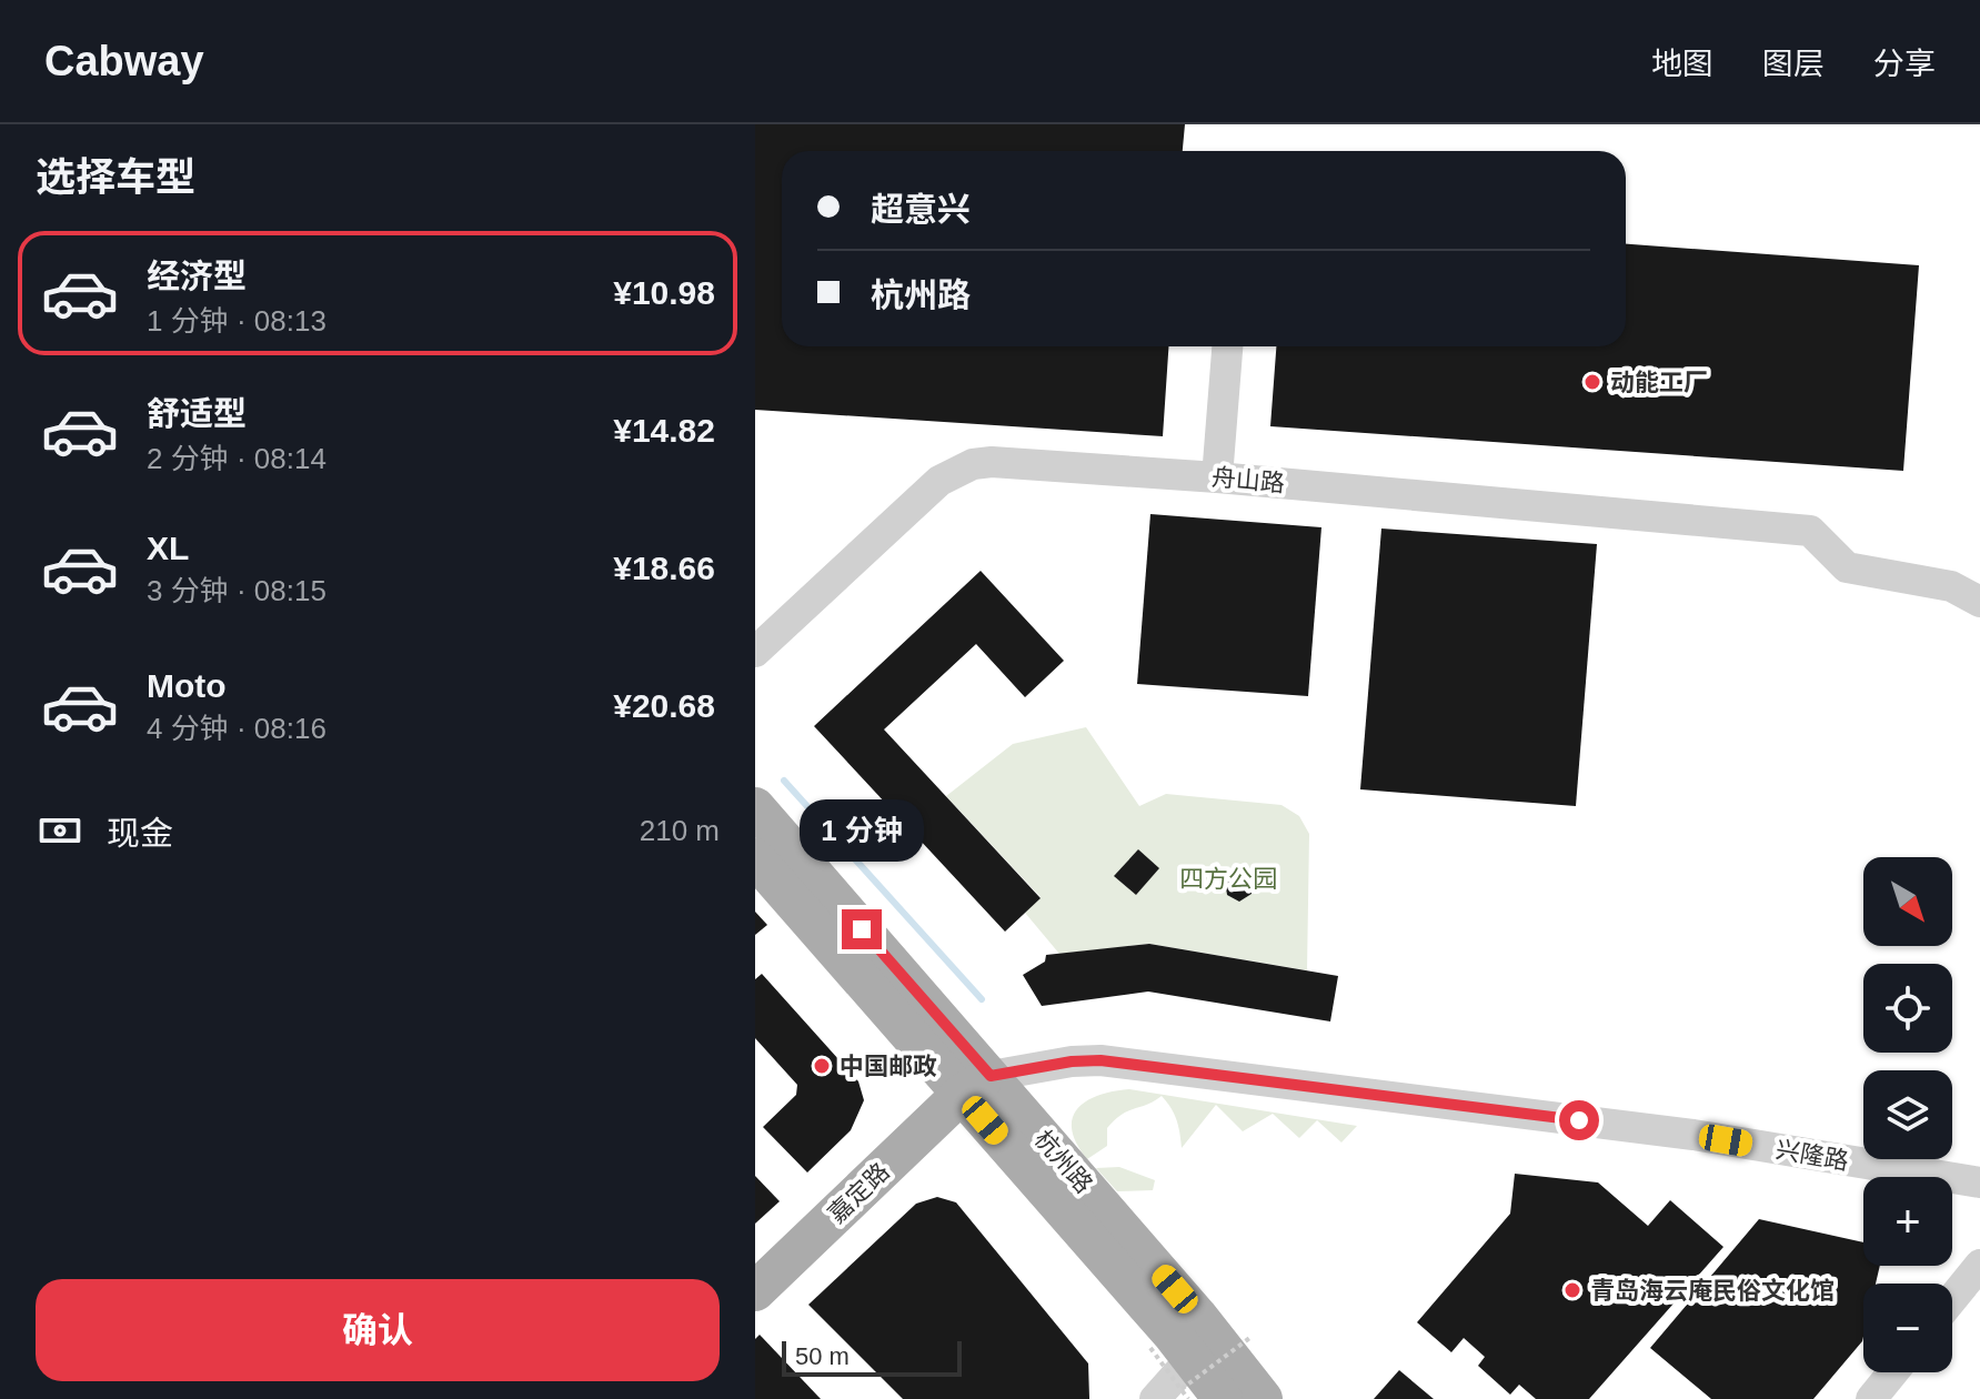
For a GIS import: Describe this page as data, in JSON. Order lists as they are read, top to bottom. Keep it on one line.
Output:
{"streets":{"main road":["杭州路","嘉定路"],"street":["舟山路","兴隆路"]},"crossings":[["兴隆路","杭州路"],["兴隆路","嘉定路"],["杭州路","嘉定路"]],"parks":["四方公园"],"places":["动能工厂","中国邮政","青岛海云庵民俗文化馆"],"scale_bar":"50 m","north":"bottom right","page":{"header":"Cabway","nav":["地图","图层","分享"],"heading":"选择车型","banner":["超意兴","杭州路"],"list":[{"name":"经济型","note":"1 分钟 · 08:13","value":"¥10.98"},{"name":"舒适型","note":"2 分钟 · 08:14","value":"¥14.82"},{"name":"XL","note":"3 分钟 · 08:15","value":"¥18.66"},{"name":"Moto","note":"4 分钟 · 08:16","value":"¥20.68"}],"pay":["现金","210 m"],"bubble":"1 分钟","map_buttons":["+","−"],"buttons":"确认","scale":"50 m"}}
